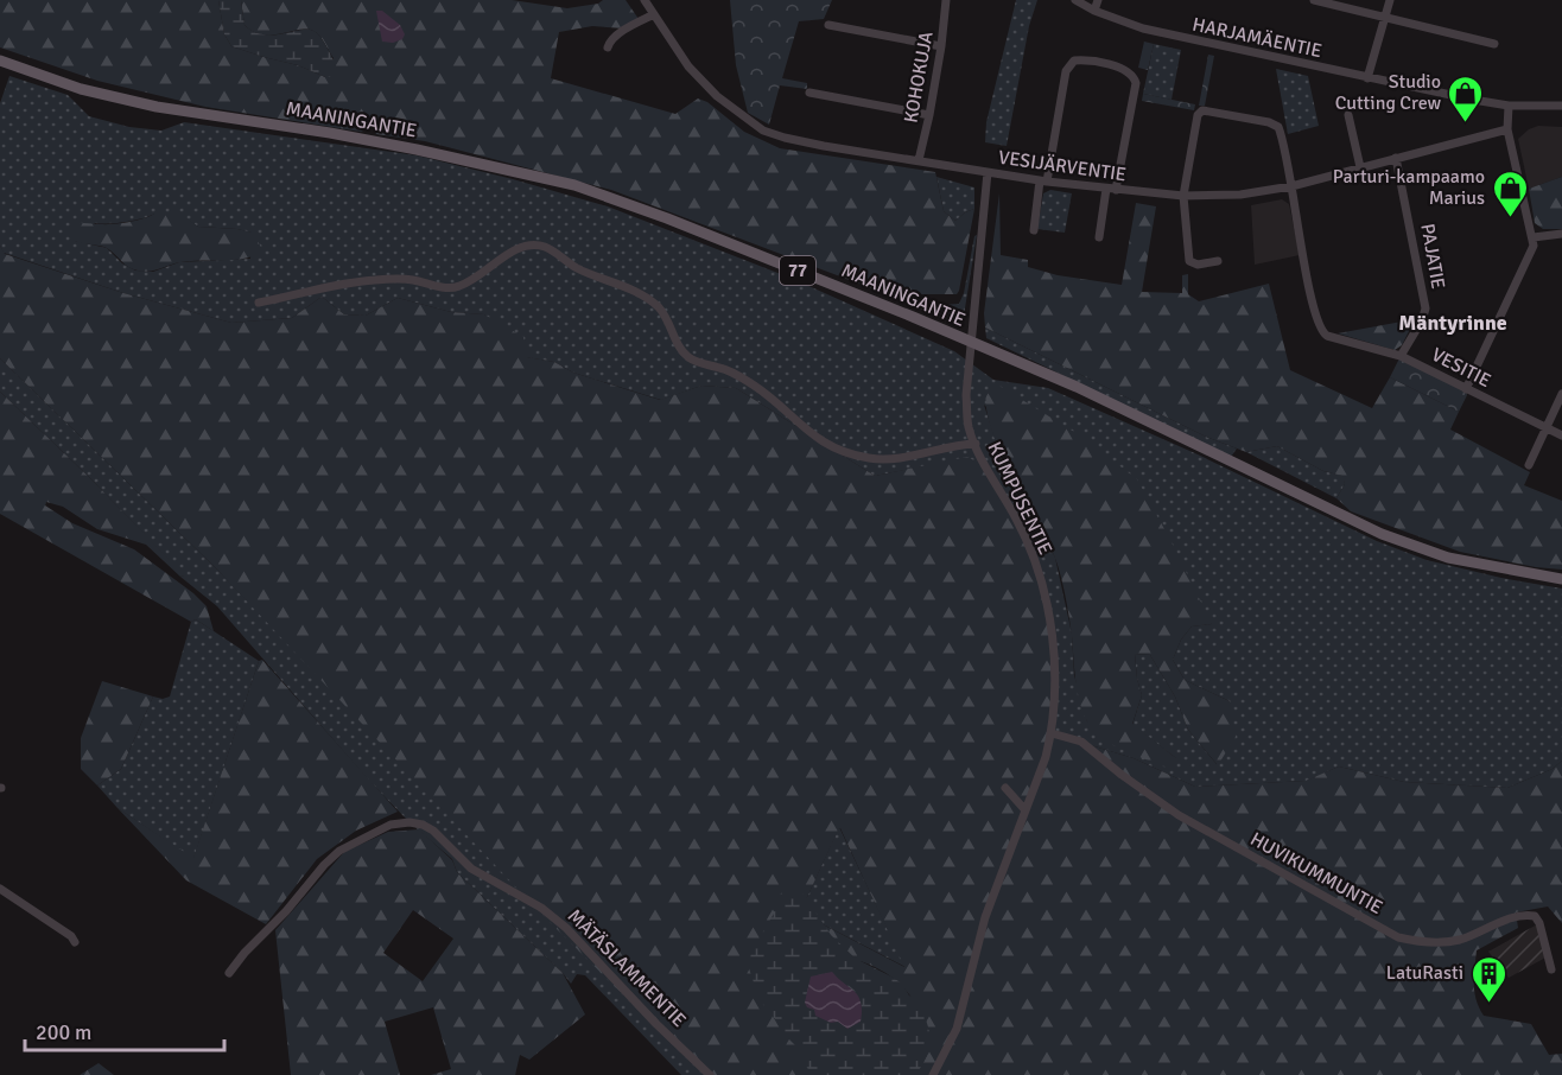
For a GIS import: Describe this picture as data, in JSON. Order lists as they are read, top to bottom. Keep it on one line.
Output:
{"streets":{"main road":["MAANINGANTIE","77"],"street":["HARJAMÄENTIE","KOHOKUJA","VESIJÄRVENTIE","PAJATIE","VESITIE","KUMPUSENTIE","HUVIKUMMUNTIE","MÄTÄSLAMMENTIE"]},"crossings":[["KOHOKUJA","VESIJÄRVENTIE"],["MAANINGANTIE","KUMPUSENTIE"],["VESIJÄRVENTIE","PAJATIE"],["VESIJÄRVENTIE","VESITIE"],["VESIJÄRVENTIE","KUMPUSENTIE"],["PAJATIE","VESITIE"],["KUMPUSENTIE","HUVIKUMMUNTIE"]],"districts":["Mäntyrinne"],"places":{"shop":["Studio Cutting Crew","Parturi-kampaamo Marius"],"building":["LatuRasti"]},"scale_bar":"200 m"}
